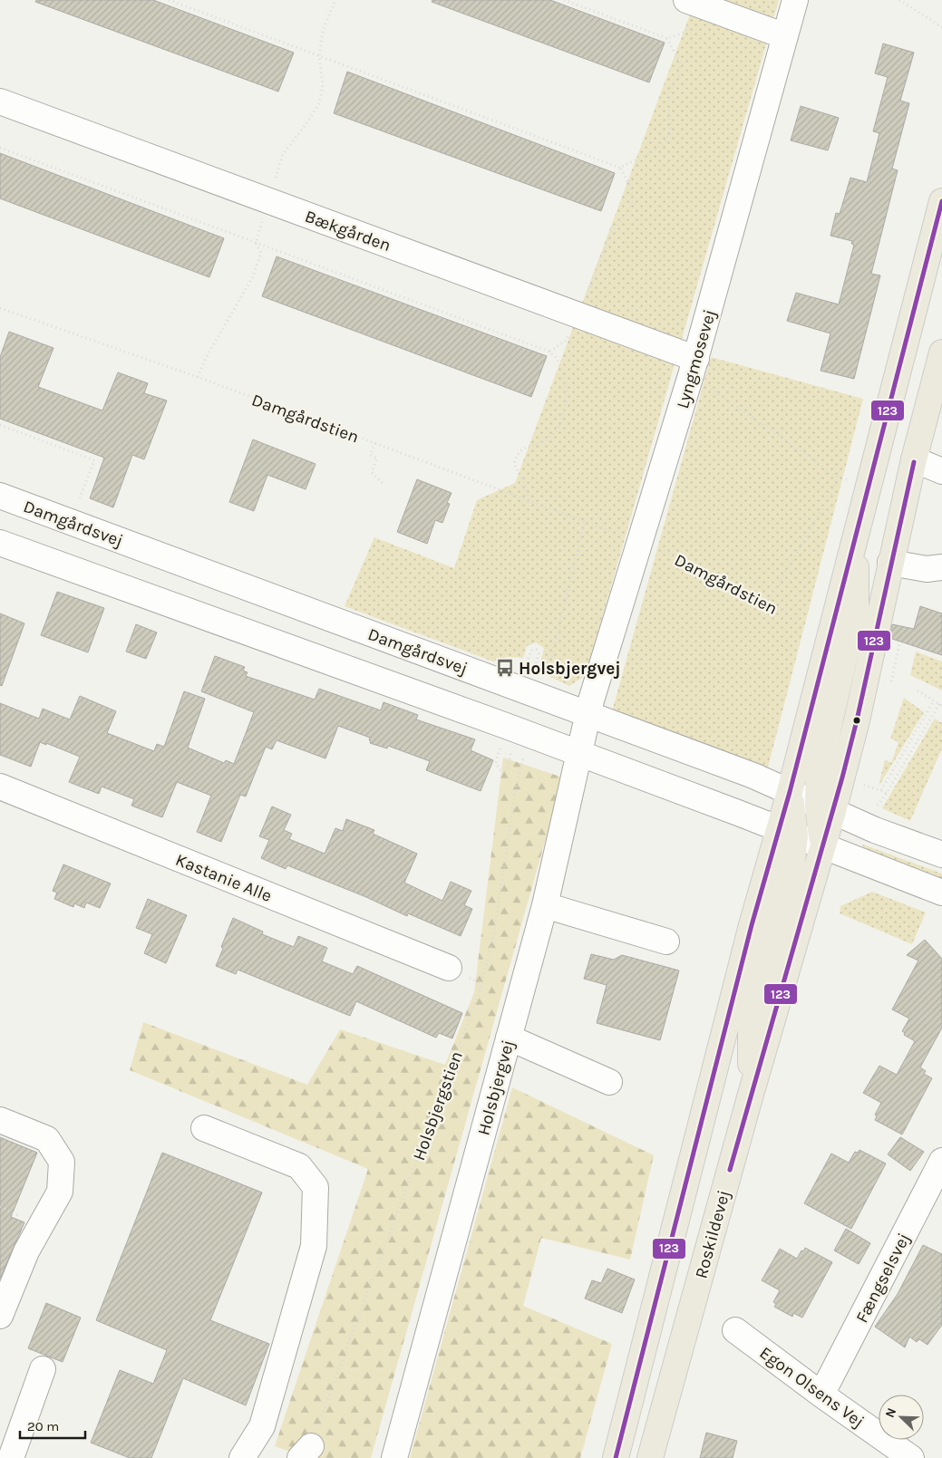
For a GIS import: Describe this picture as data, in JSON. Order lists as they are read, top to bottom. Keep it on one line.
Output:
{"streets":{"main road":["Roskildevej"],"street":["Bækgården","Lyngmosevej","Damgårdsvej","Kastanie Alle","Holsbjergvej","Fængselsvej","Egon Olsens Vej"],"path":["Damgårdstien","Holsbjergstien"]},"crossings":[["Bækgården","Lyngmosevej"],["Lyngmosevej","Damgårdsvej"],["Lyngmosevej","Holsbjergvej"],["Damgårdsvej","Holsbjergvej"],["Damgårdsvej","Roskildevej"],["Fængselsvej","Egon Olsens Vej"]],"places":{"bus stop":["Holsbjergvej"]},"lines":["transit line 123"],"scale_bar":"20 m","north":"top left"}
